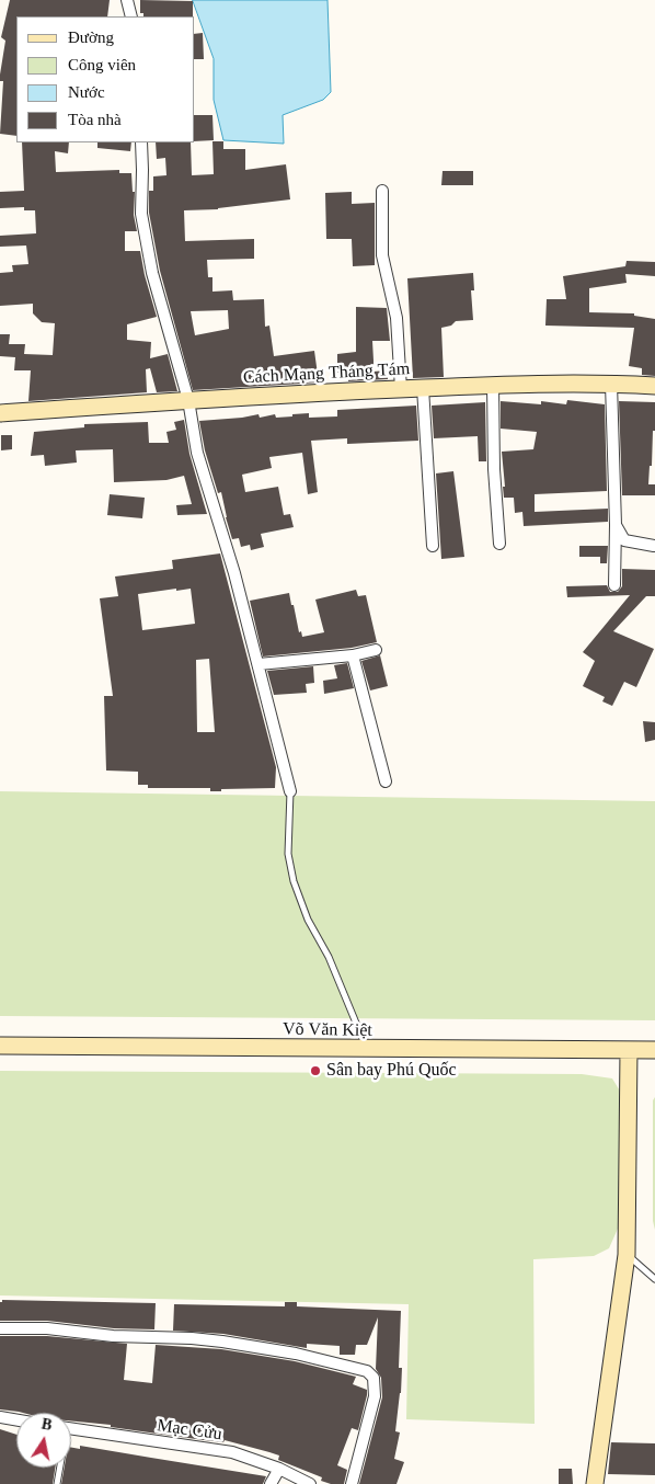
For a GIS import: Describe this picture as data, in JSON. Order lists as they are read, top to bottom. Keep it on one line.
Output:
{"streets":{"street":["Cách Mạng Tháng Tám","Võ Văn Kiệt","Mạc Cửu"]},"places":["Sân bay Phú Quốc"],"legend":["Đường","Công viên","Nước","Tòa nhà"],"north":"top"}
